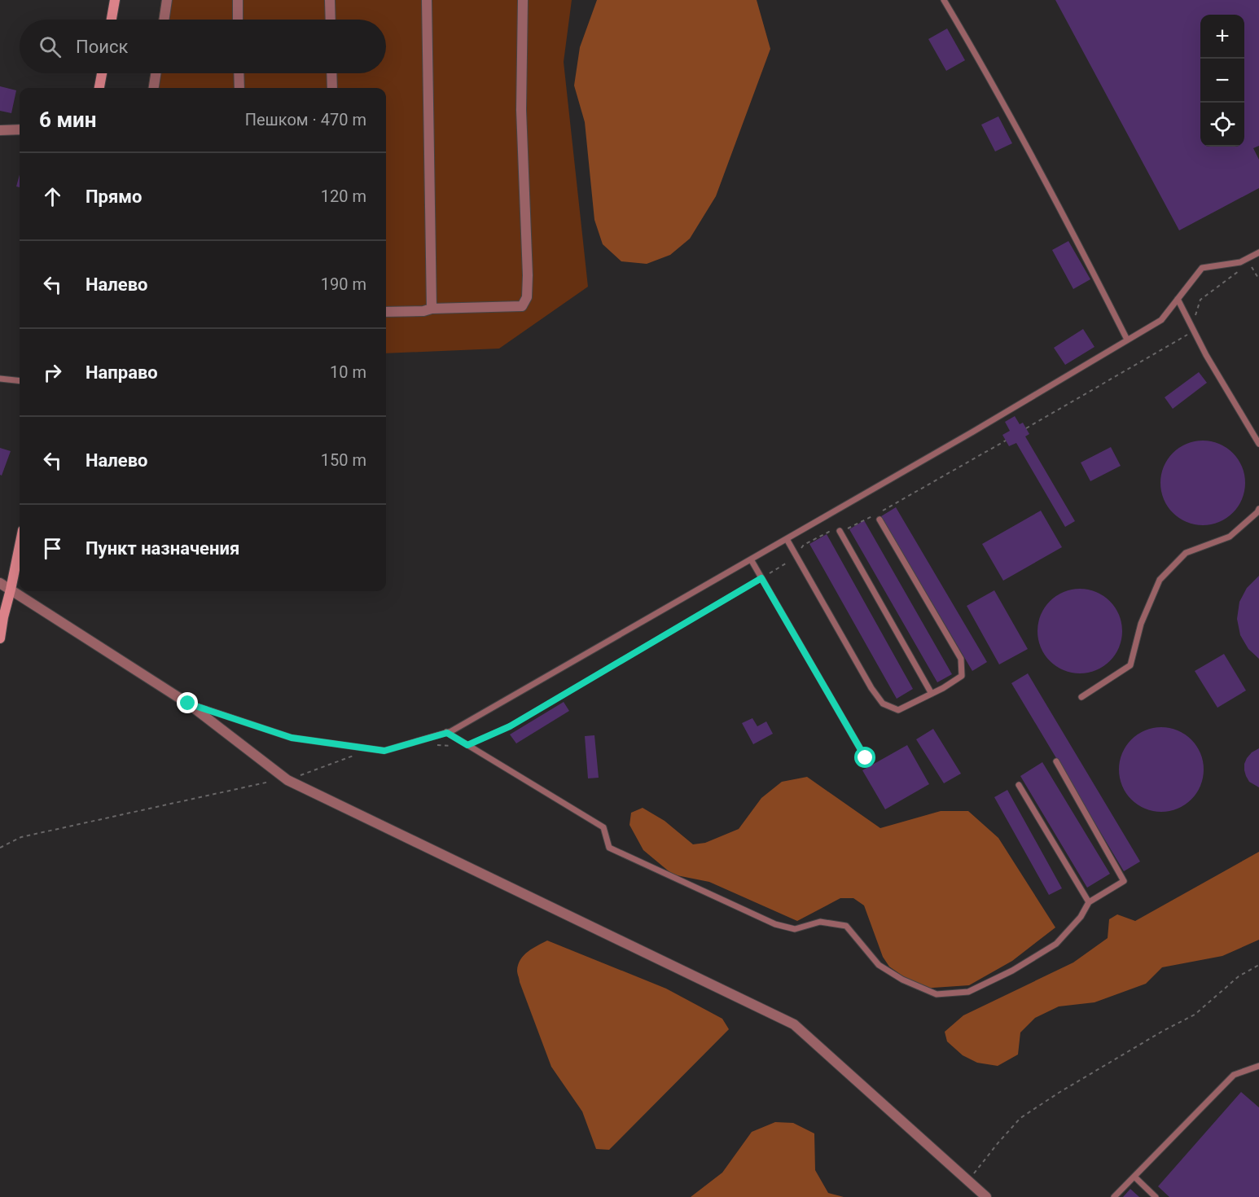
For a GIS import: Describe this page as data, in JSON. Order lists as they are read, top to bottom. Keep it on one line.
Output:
{"page":{"map_buttons":["+","−"],"search":"Поиск","heading":["6 мин","Пешком · 470 m"],"list":[["Прямо","120 m"],["Налево","190 m"],["Направо","10 m"],["Налево","150 m"],"Пункт назначения"]}}
